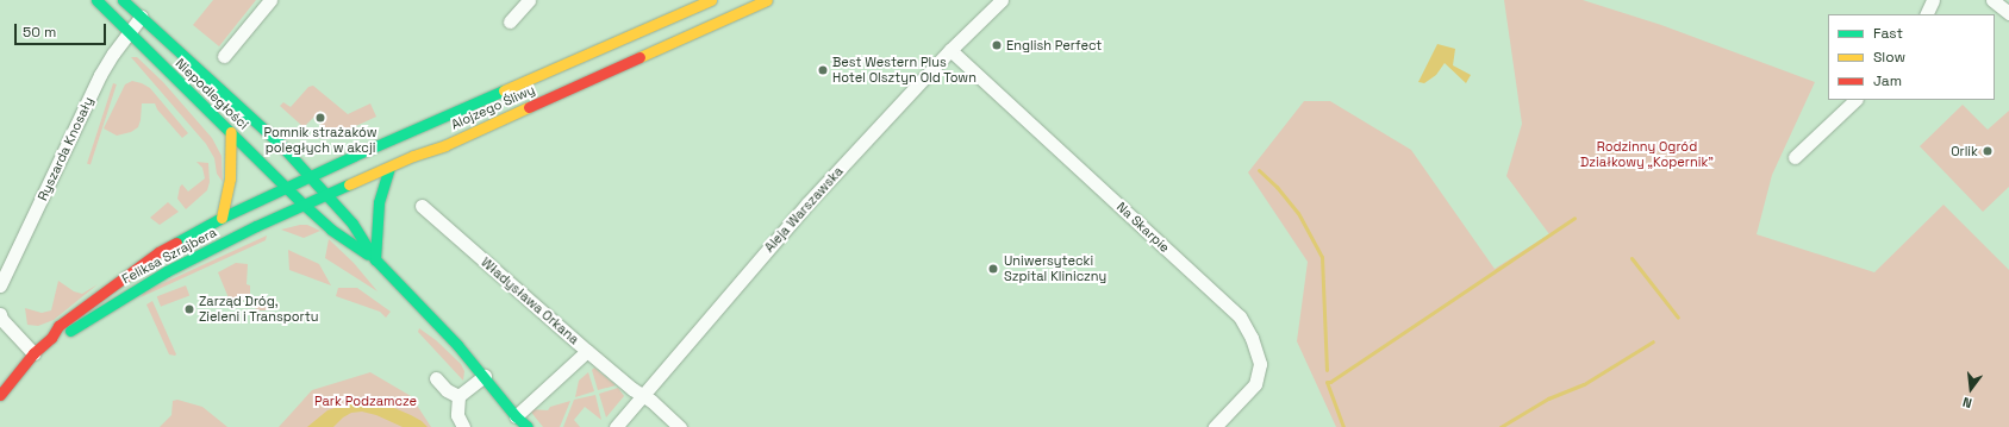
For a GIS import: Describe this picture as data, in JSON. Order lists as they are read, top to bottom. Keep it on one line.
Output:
{"streets":{"street":["Niepodległości","Alojzego Śliwy","Ryszarda Knosały","Aleja Warszawska","Na Skarpie","Feliksa Szrajbera","Władysława Orkana"]},"crossings":[["Niepodległości","Alojzego Śliwy"],["Niepodległości","Ryszarda Knosały"],["Niepodległości","Feliksa Szrajbera"],["Alojzego Śliwy","Feliksa Szrajbera"],["Aleja Warszawska","Na Skarpie"],["Aleja Warszawska","Władysława Orkana"]],"parks":["Rodzinny Ogród Działkowy „Kopernik”","Park Podzamcze"],"places":["English Perfect","Best Western Plus Hotel Olsztyn Old Town","Pomnik strażaków poległych w akcji","Orlik","Uniwersytecki Szpital Kliniczny","Zarząd Dróg, Zieleni i Transportu"],"legend":["Fast","Slow","Jam"],"scale_bar":"50 m","north":"bottom"}
